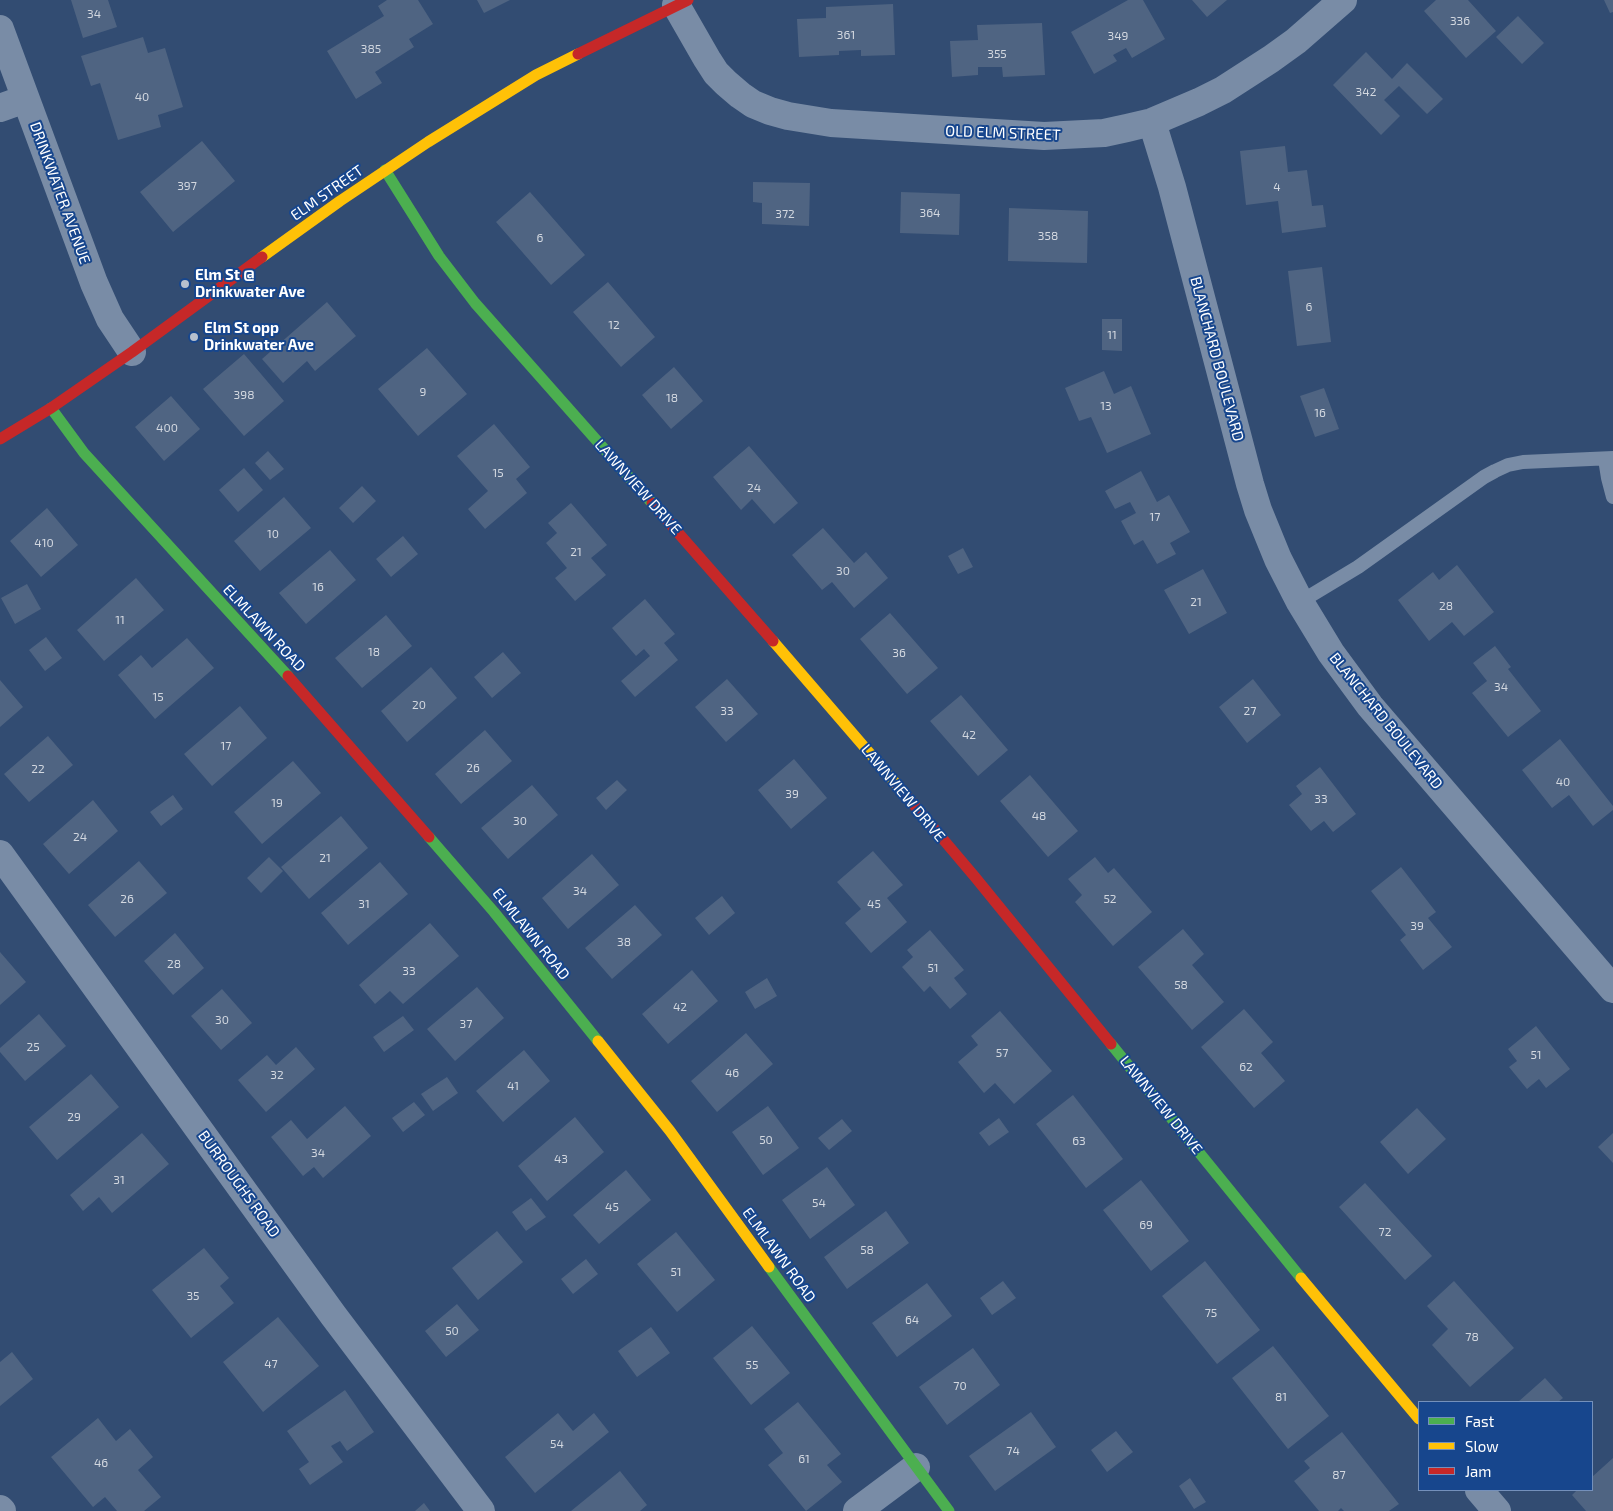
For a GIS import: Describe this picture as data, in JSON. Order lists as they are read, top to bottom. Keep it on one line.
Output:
{"streets":{"street":["OLD ELM STREET","DRINKWATER AVENUE","ELM STREET","BLANCHARD BOULEVARD","LAWNVIEW DRIVE","ELMLAWN ROAD","BURROUGHS ROAD"]},"crossings":[["OLD ELM STREET","ELM STREET"],["OLD ELM STREET","BLANCHARD BOULEVARD"],["DRINKWATER AVENUE","ELM STREET"],["ELM STREET","LAWNVIEW DRIVE"],["ELM STREET","ELMLAWN ROAD"]],"places":["Elm St @ Drinkwater Ave","Elm St opp Drinkwater Ave"],"house_numbers":["34","336","361","349","385","355","342","40","397","4","364","372","358","6","6","12","11","9","398","18","13","16","400","15","24","17","10","410","21","30","16","21","28","11","18","36","34","15","20","33","27","42","17","26","22","40","39","33","19","48","30","24","21","34","26","52","31","45","39","38","28","51","33","58","42","30","37","25","57","51","62","46","32","41","29","50","63","34","43","31","54","45","69","72","58","51","35","75","64","50","78","47","55","70","81","54","74","61","46","87"],"legend":["Fast","Slow","Jam"]}
